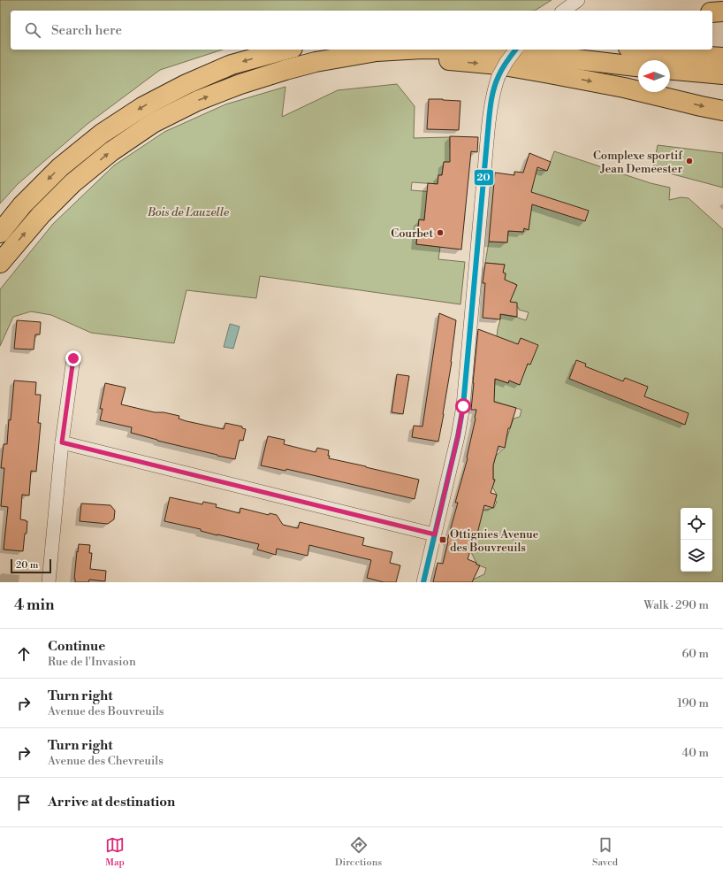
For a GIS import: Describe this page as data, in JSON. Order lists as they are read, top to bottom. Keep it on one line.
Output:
{"parks":["Bois de Lauzelle"],"places":{"other":["Complexe sportif Jean Demeester","Courbet"],"transit":["Ottignies Avenue des Bouvreuils"]},"lines":["transit line 20"],"scale_bar":"20 m","north":"left","page":{"search":"Search here","scale":"20 m","heading":["4 min","Walk · 290 m"],"list":[["Continue","Rue de l'Invasion","60 m"],["Turn right","Avenue des Bouvreuils","190 m"],["Turn right","Avenue des Chevreuils","40 m"],"Arrive at destination"],"nav":["Map","Directions","Saved"]}}
